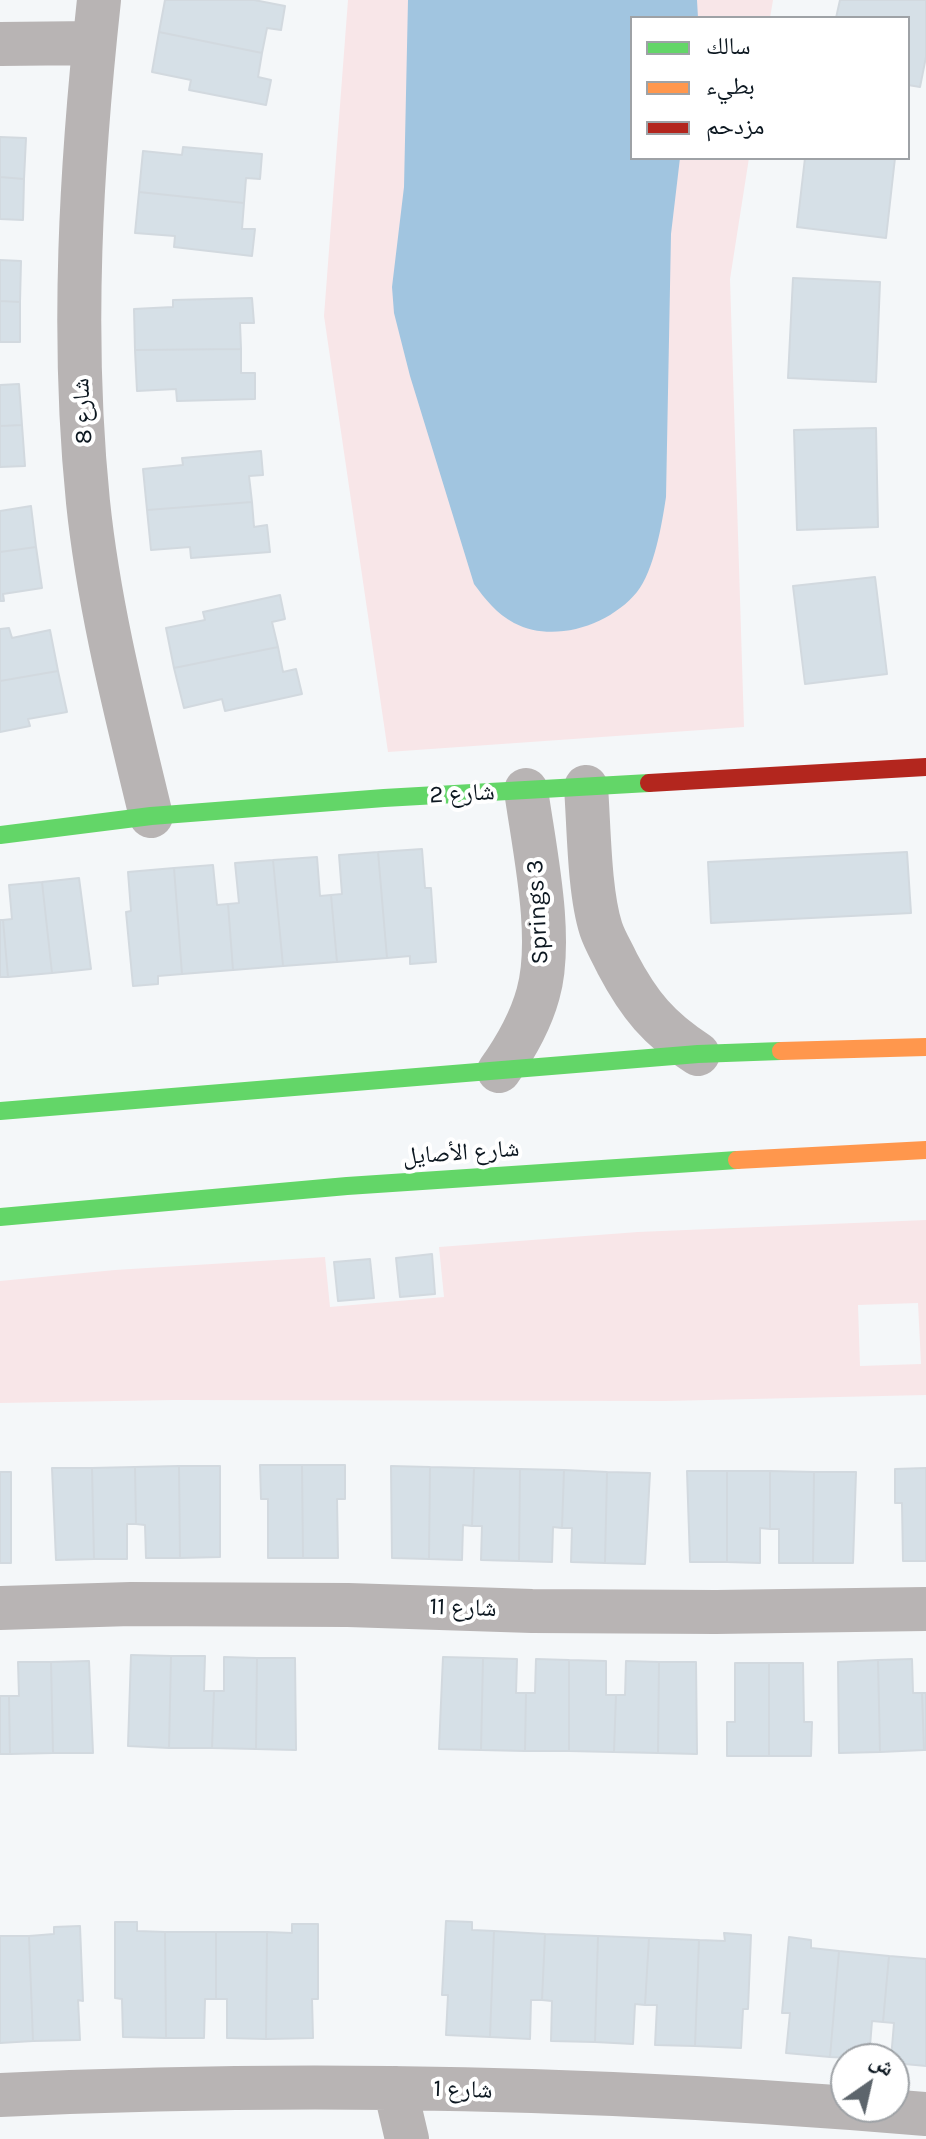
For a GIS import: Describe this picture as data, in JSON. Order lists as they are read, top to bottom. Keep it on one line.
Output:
{"streets":{"main road":["شارع 2","شارع الأصايل"],"street":["شارع 8","Springs 3","شارع 11","شارع 1"]},"crossings":[["شارع 8","شارع 2"],["شارع 2","Springs 3"]],"legend":["سالك","بطيء","مزدحم"],"north":"top right"}
